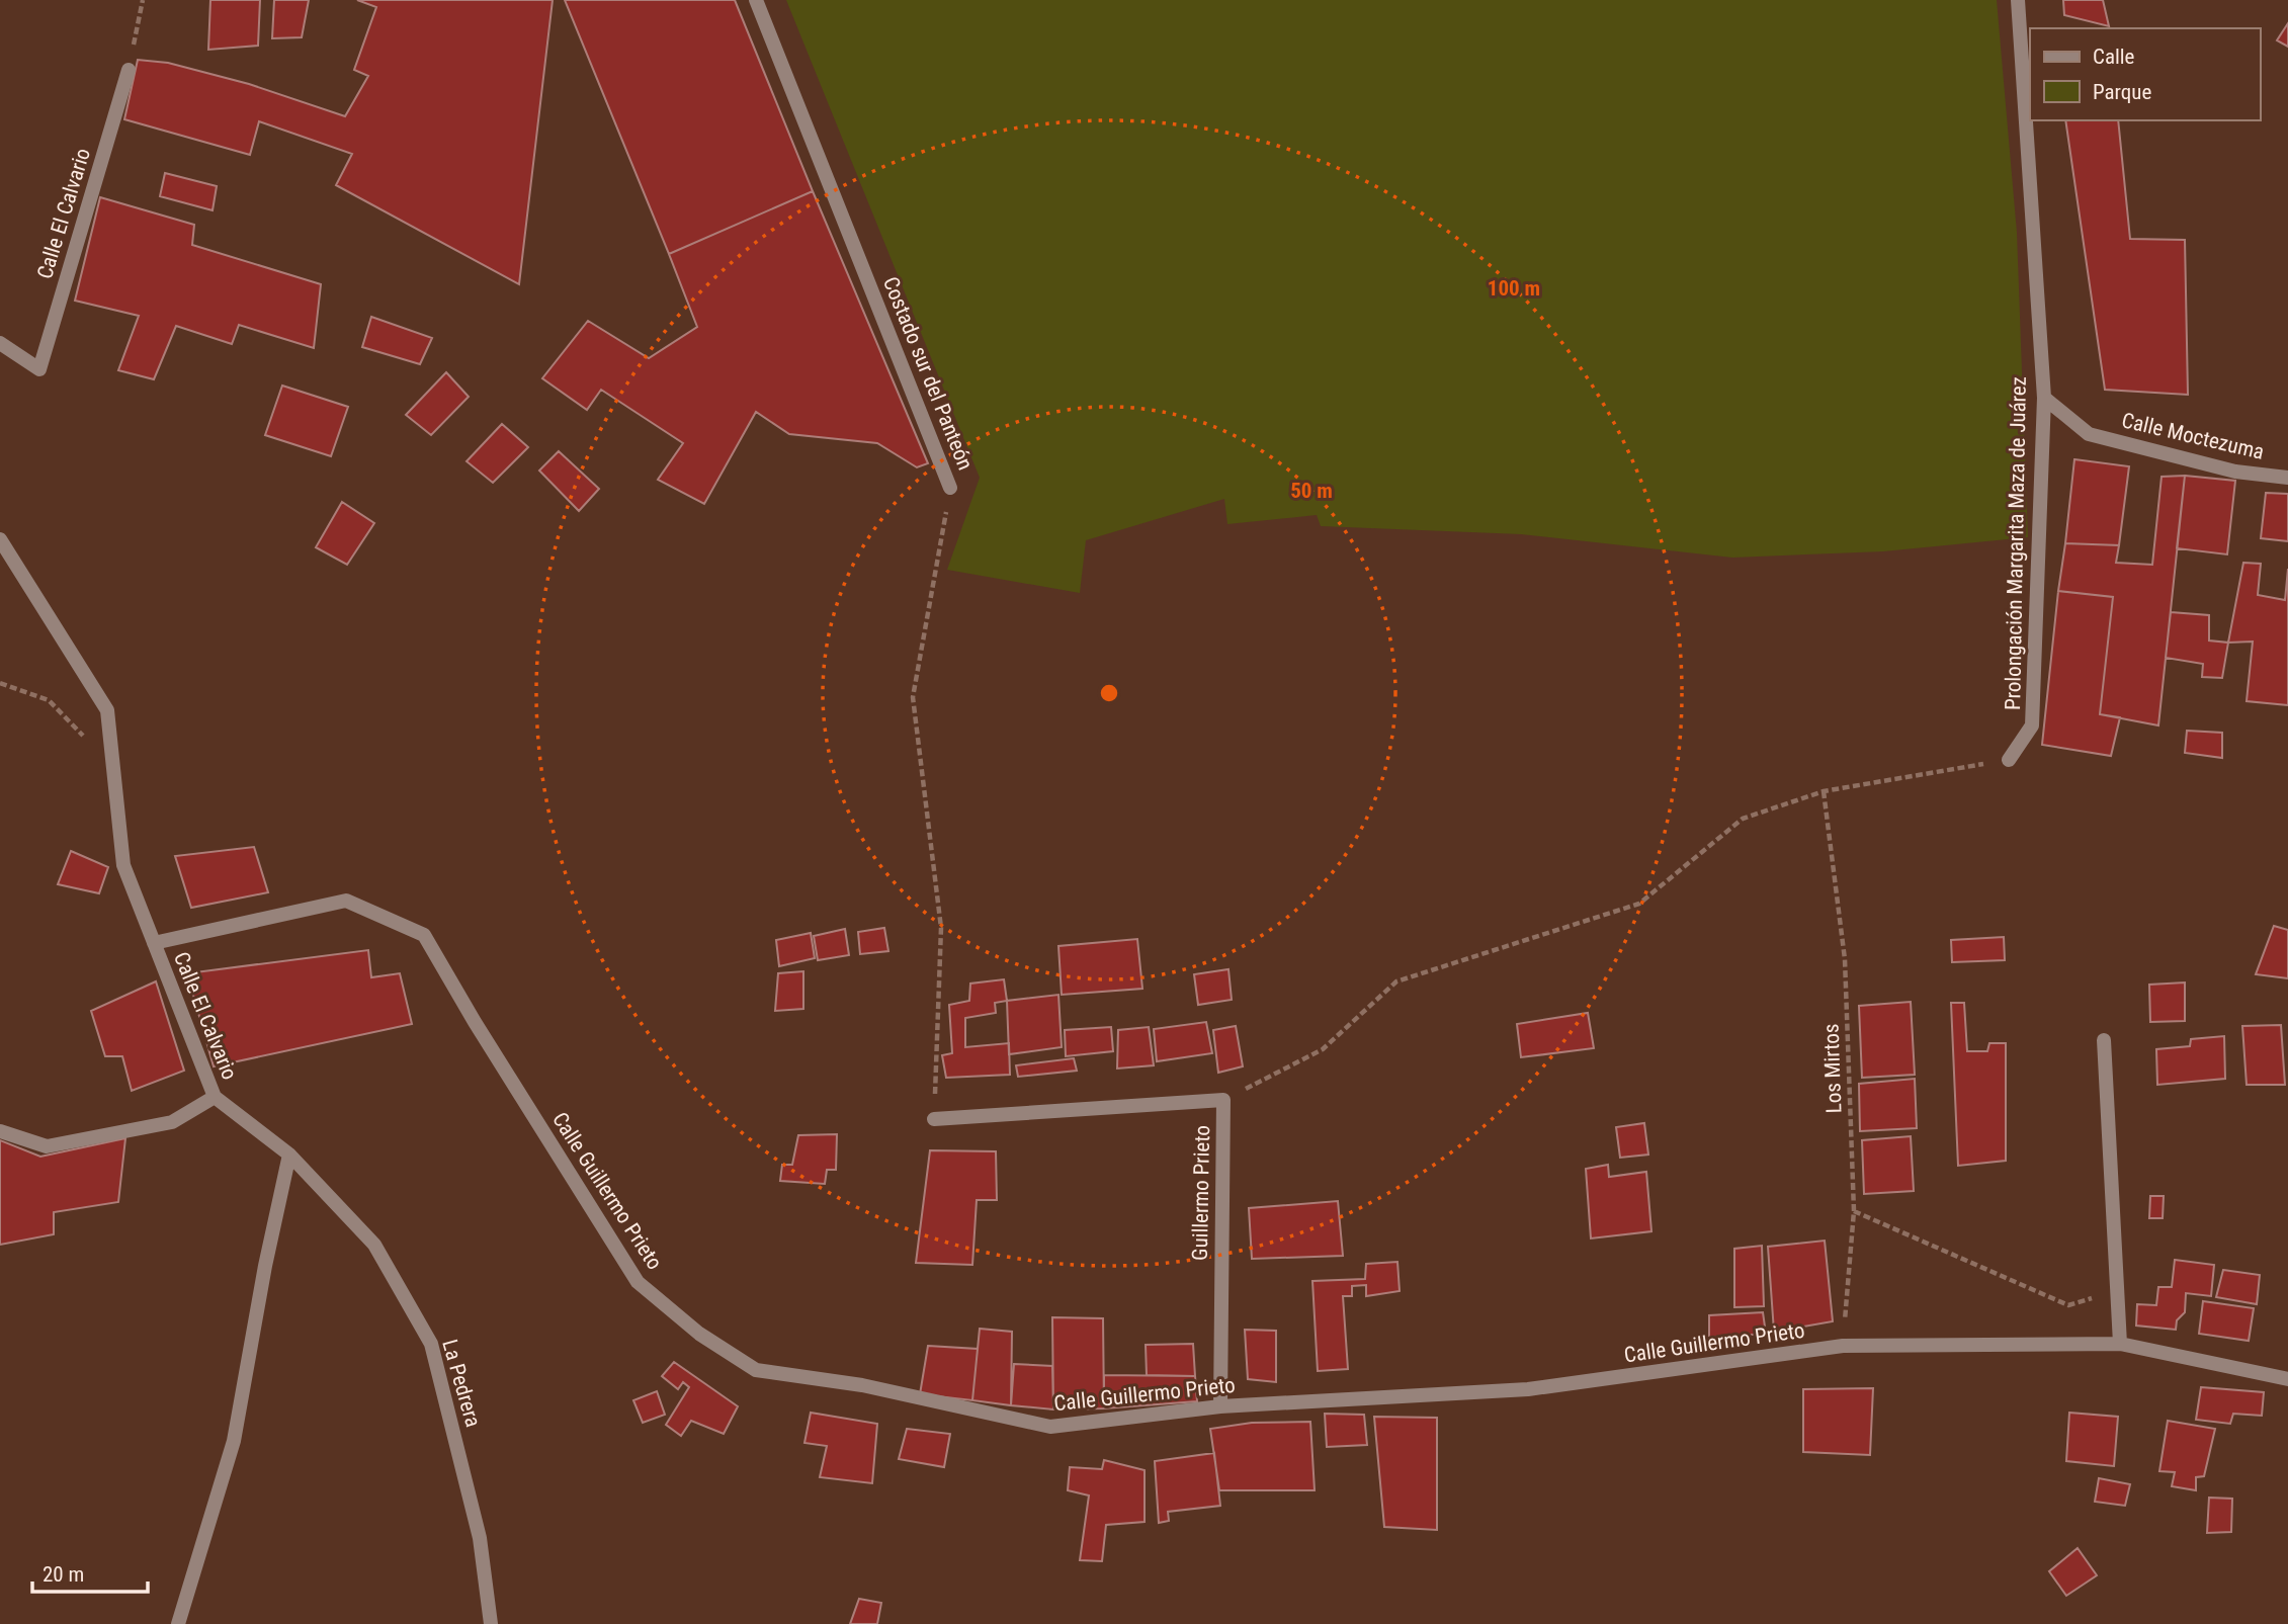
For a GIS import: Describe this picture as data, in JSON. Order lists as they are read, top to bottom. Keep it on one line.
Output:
{"streets":{"street":["Calle El Calvario","Costado sur del Panteón","Calle Moctezuma","Prolongación Margarita Maza de Juárez","Calle Guillermo Prieto","Guillermo Prieto","La Pedrera"],"path":["Los Mirtos"]},"crossings":[["Calle El Calvario","Calle Guillermo Prieto"],["Calle El Calvario","La Pedrera"],["Costado sur del Panteón","Guillermo Prieto"],["Calle Moctezuma","Prolongación Margarita Maza de Juárez"],["Los Mirtos","Calle Guillermo Prieto"],["Calle Guillermo Prieto","Guillermo Prieto"]],"legend":["Calle","Parque"],"scale_bar":"20 m","rings":["100 m","50 m"]}
